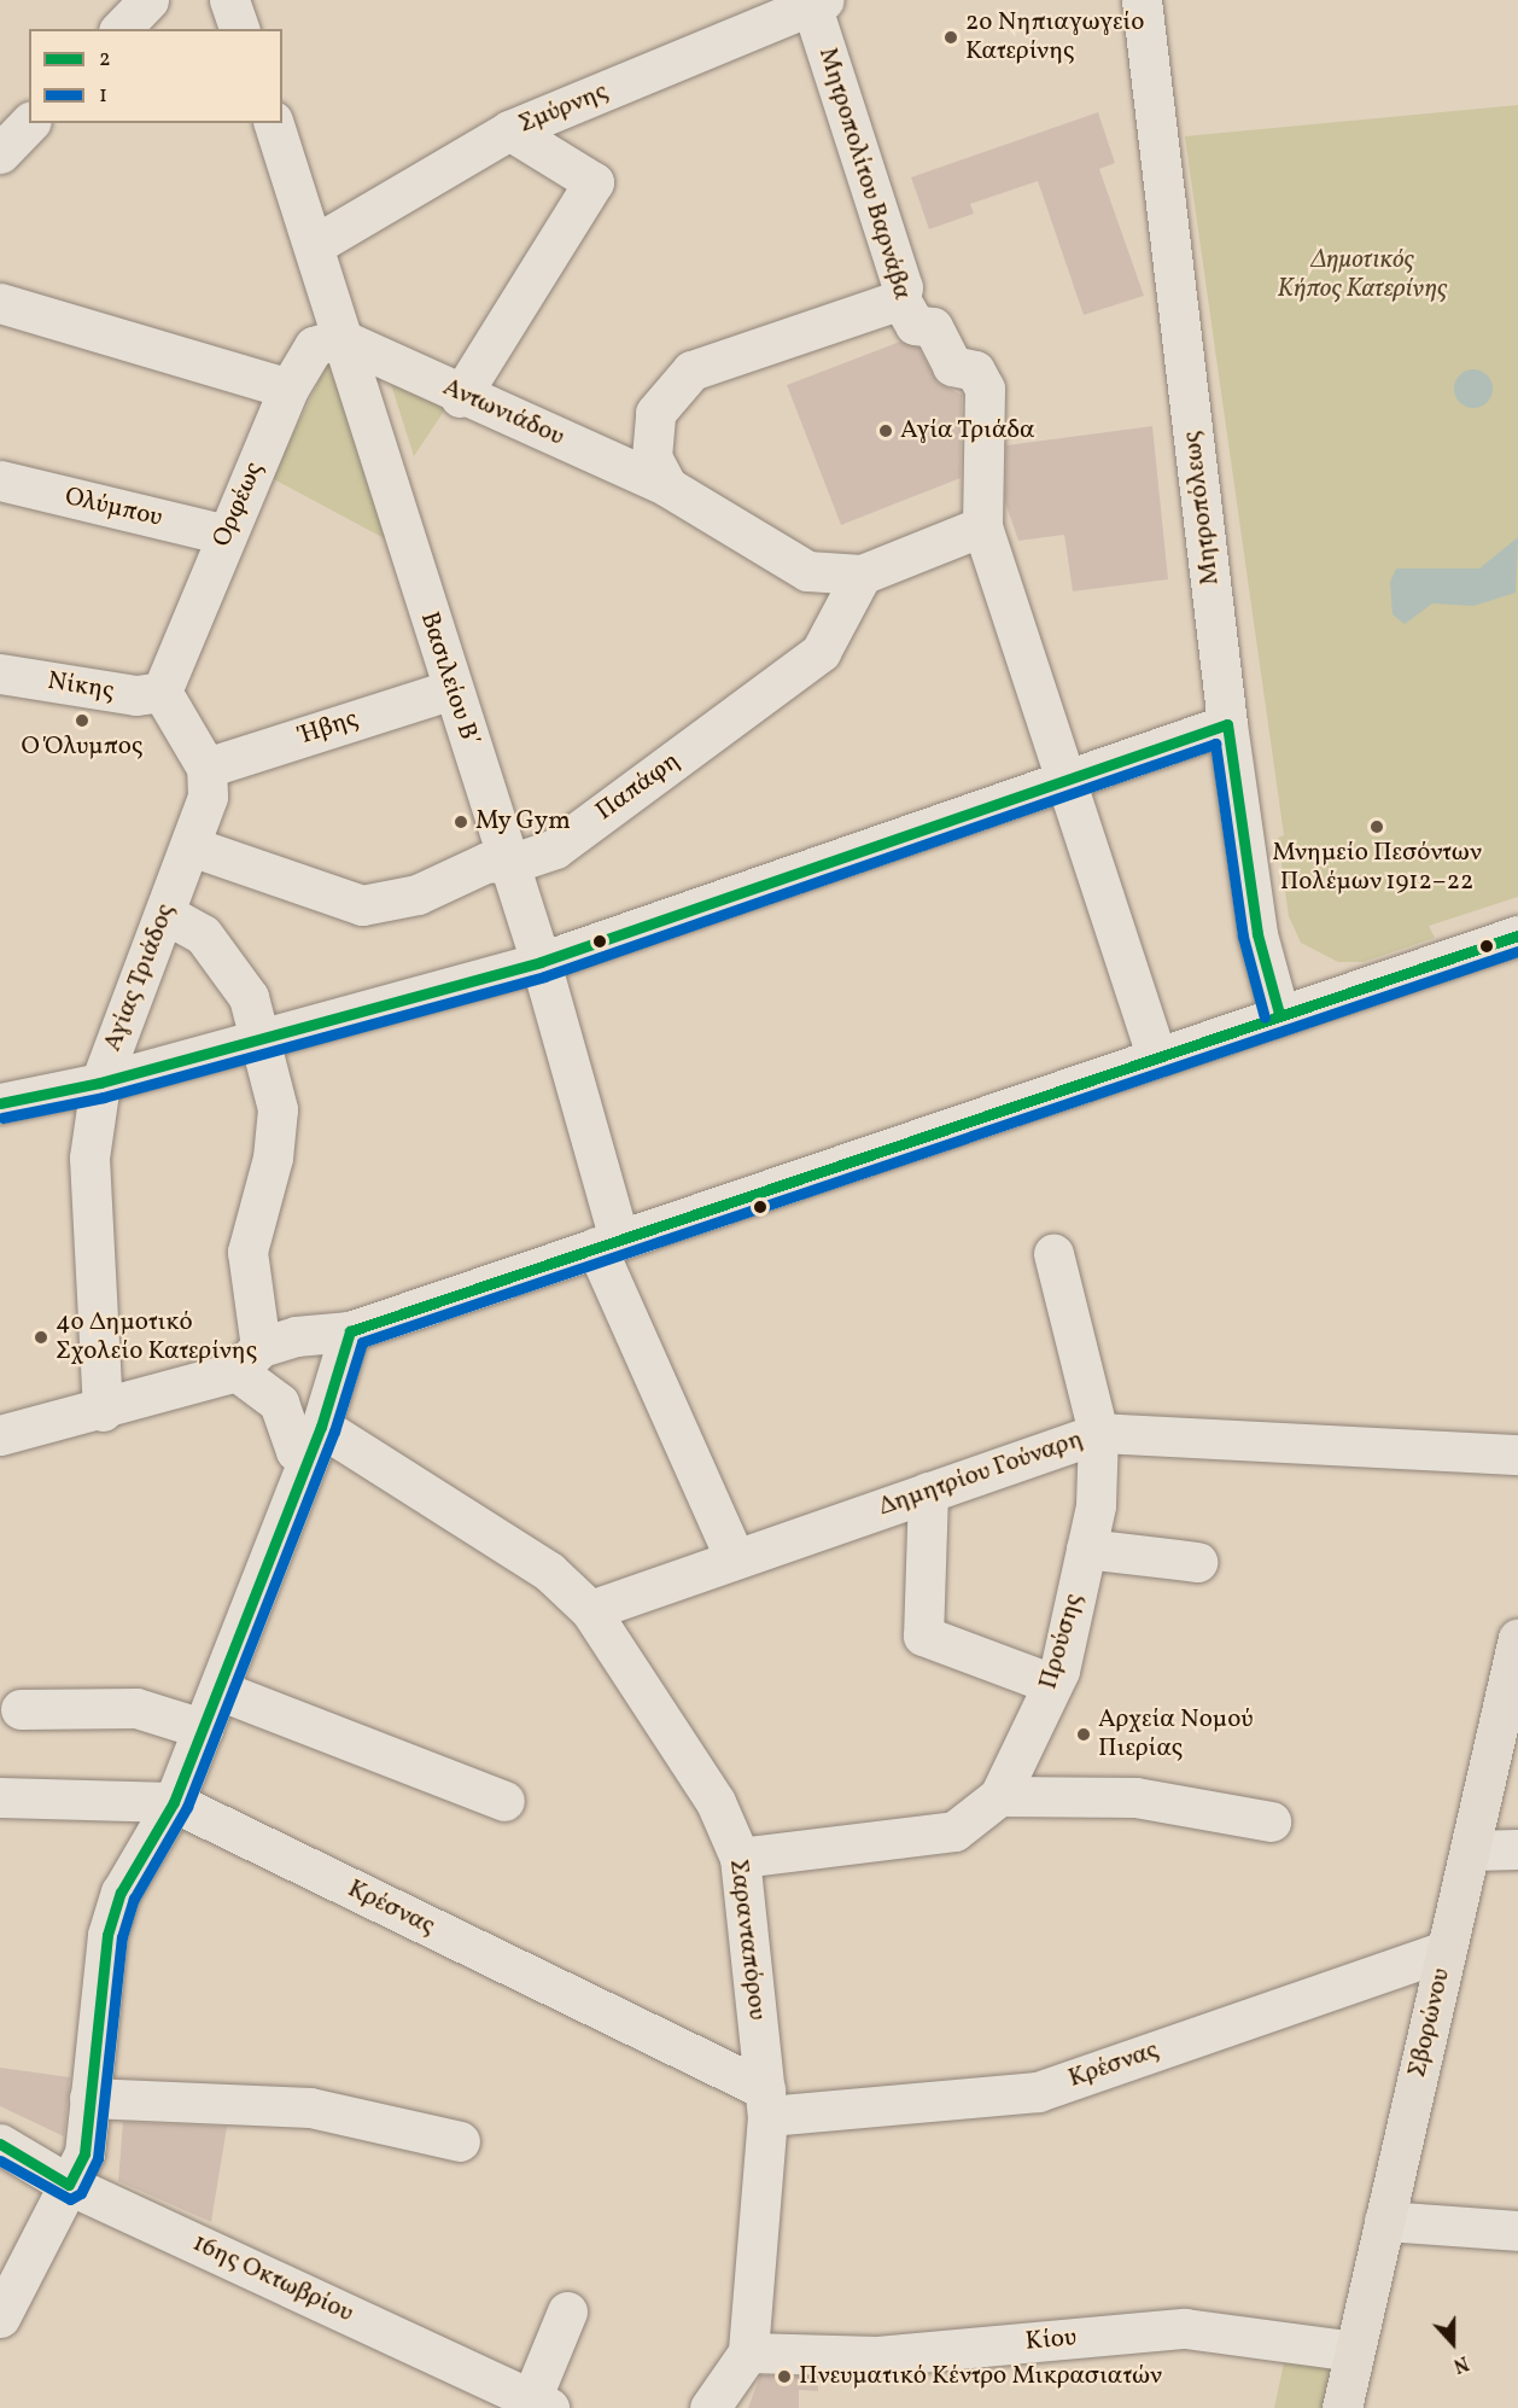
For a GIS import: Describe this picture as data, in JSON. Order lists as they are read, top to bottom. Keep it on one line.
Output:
{"streets":{"main road":["Σβορώνου"],"street":["Σμύρνης","Μητροπολίτου Βαρνάβα","Αντωνιάδου","Ορφέως","Ολύμπου","Μητροπόλεως","Βασιλείου Β΄","Νίκης","Ήβης","Παπάφη","Αγίας Τριάδος","Δημητρίου Γούναρη","Προύσης","Κρέσνας","Σαρανταπόρου","16ης Οκτωβρίου","Κίου"]},"crossings":[["Σμύρνης","Μητροπολίτου Βαρνάβα"],["Σμύρνης","Βασιλείου Β΄"],["Αντωνιάδου","Ορφέως"],["Αντωνιάδου","Βασιλείου Β΄"],["Αντωνιάδου","Παπάφη"],["Ορφέως","Ολύμπου"],["Ορφέως","Βασιλείου Β΄"],["Ορφέως","Νίκης"],["Βασιλείου Β΄","Ήβης"],["Βασιλείου Β΄","Παπάφη"],["Βασιλείου Β΄","Δημητρίου Γούναρη"],["Ήβης","Αγίας Τριάδος"],["Παπάφη","Αγίας Τριάδος"],["Δημητρίου Γούναρη","Προύσης"],["Δημητρίου Γούναρη","Σαρανταπόρου"],["Προύσης","Σαρανταπόρου"],["Κρέσνας","Σαρανταπόρου"],["Κρέσνας","Σβορώνου"],["Σαρανταπόρου","Κίου"],["Σβορώνου","Κίου"]],"parks":["Δημοτικός Κήπος Κατερίνης"],"places":["2ο Νηπιαγωγείο Κατερίνης","Αγία Τριάδα","Ο Όλυμπος","My Gym","Μνημείο Πεσόντων Πολέμων 1912–22","4ο Δημοτικό Σχολείο Κατερίνης","Αρχεία Νομού Πιερίας","Πνευματικό Κέντρο Μικρασιατών"],"lines":["transit line 2","transit line 1"],"legend":["2","1"],"north":"bottom"}
